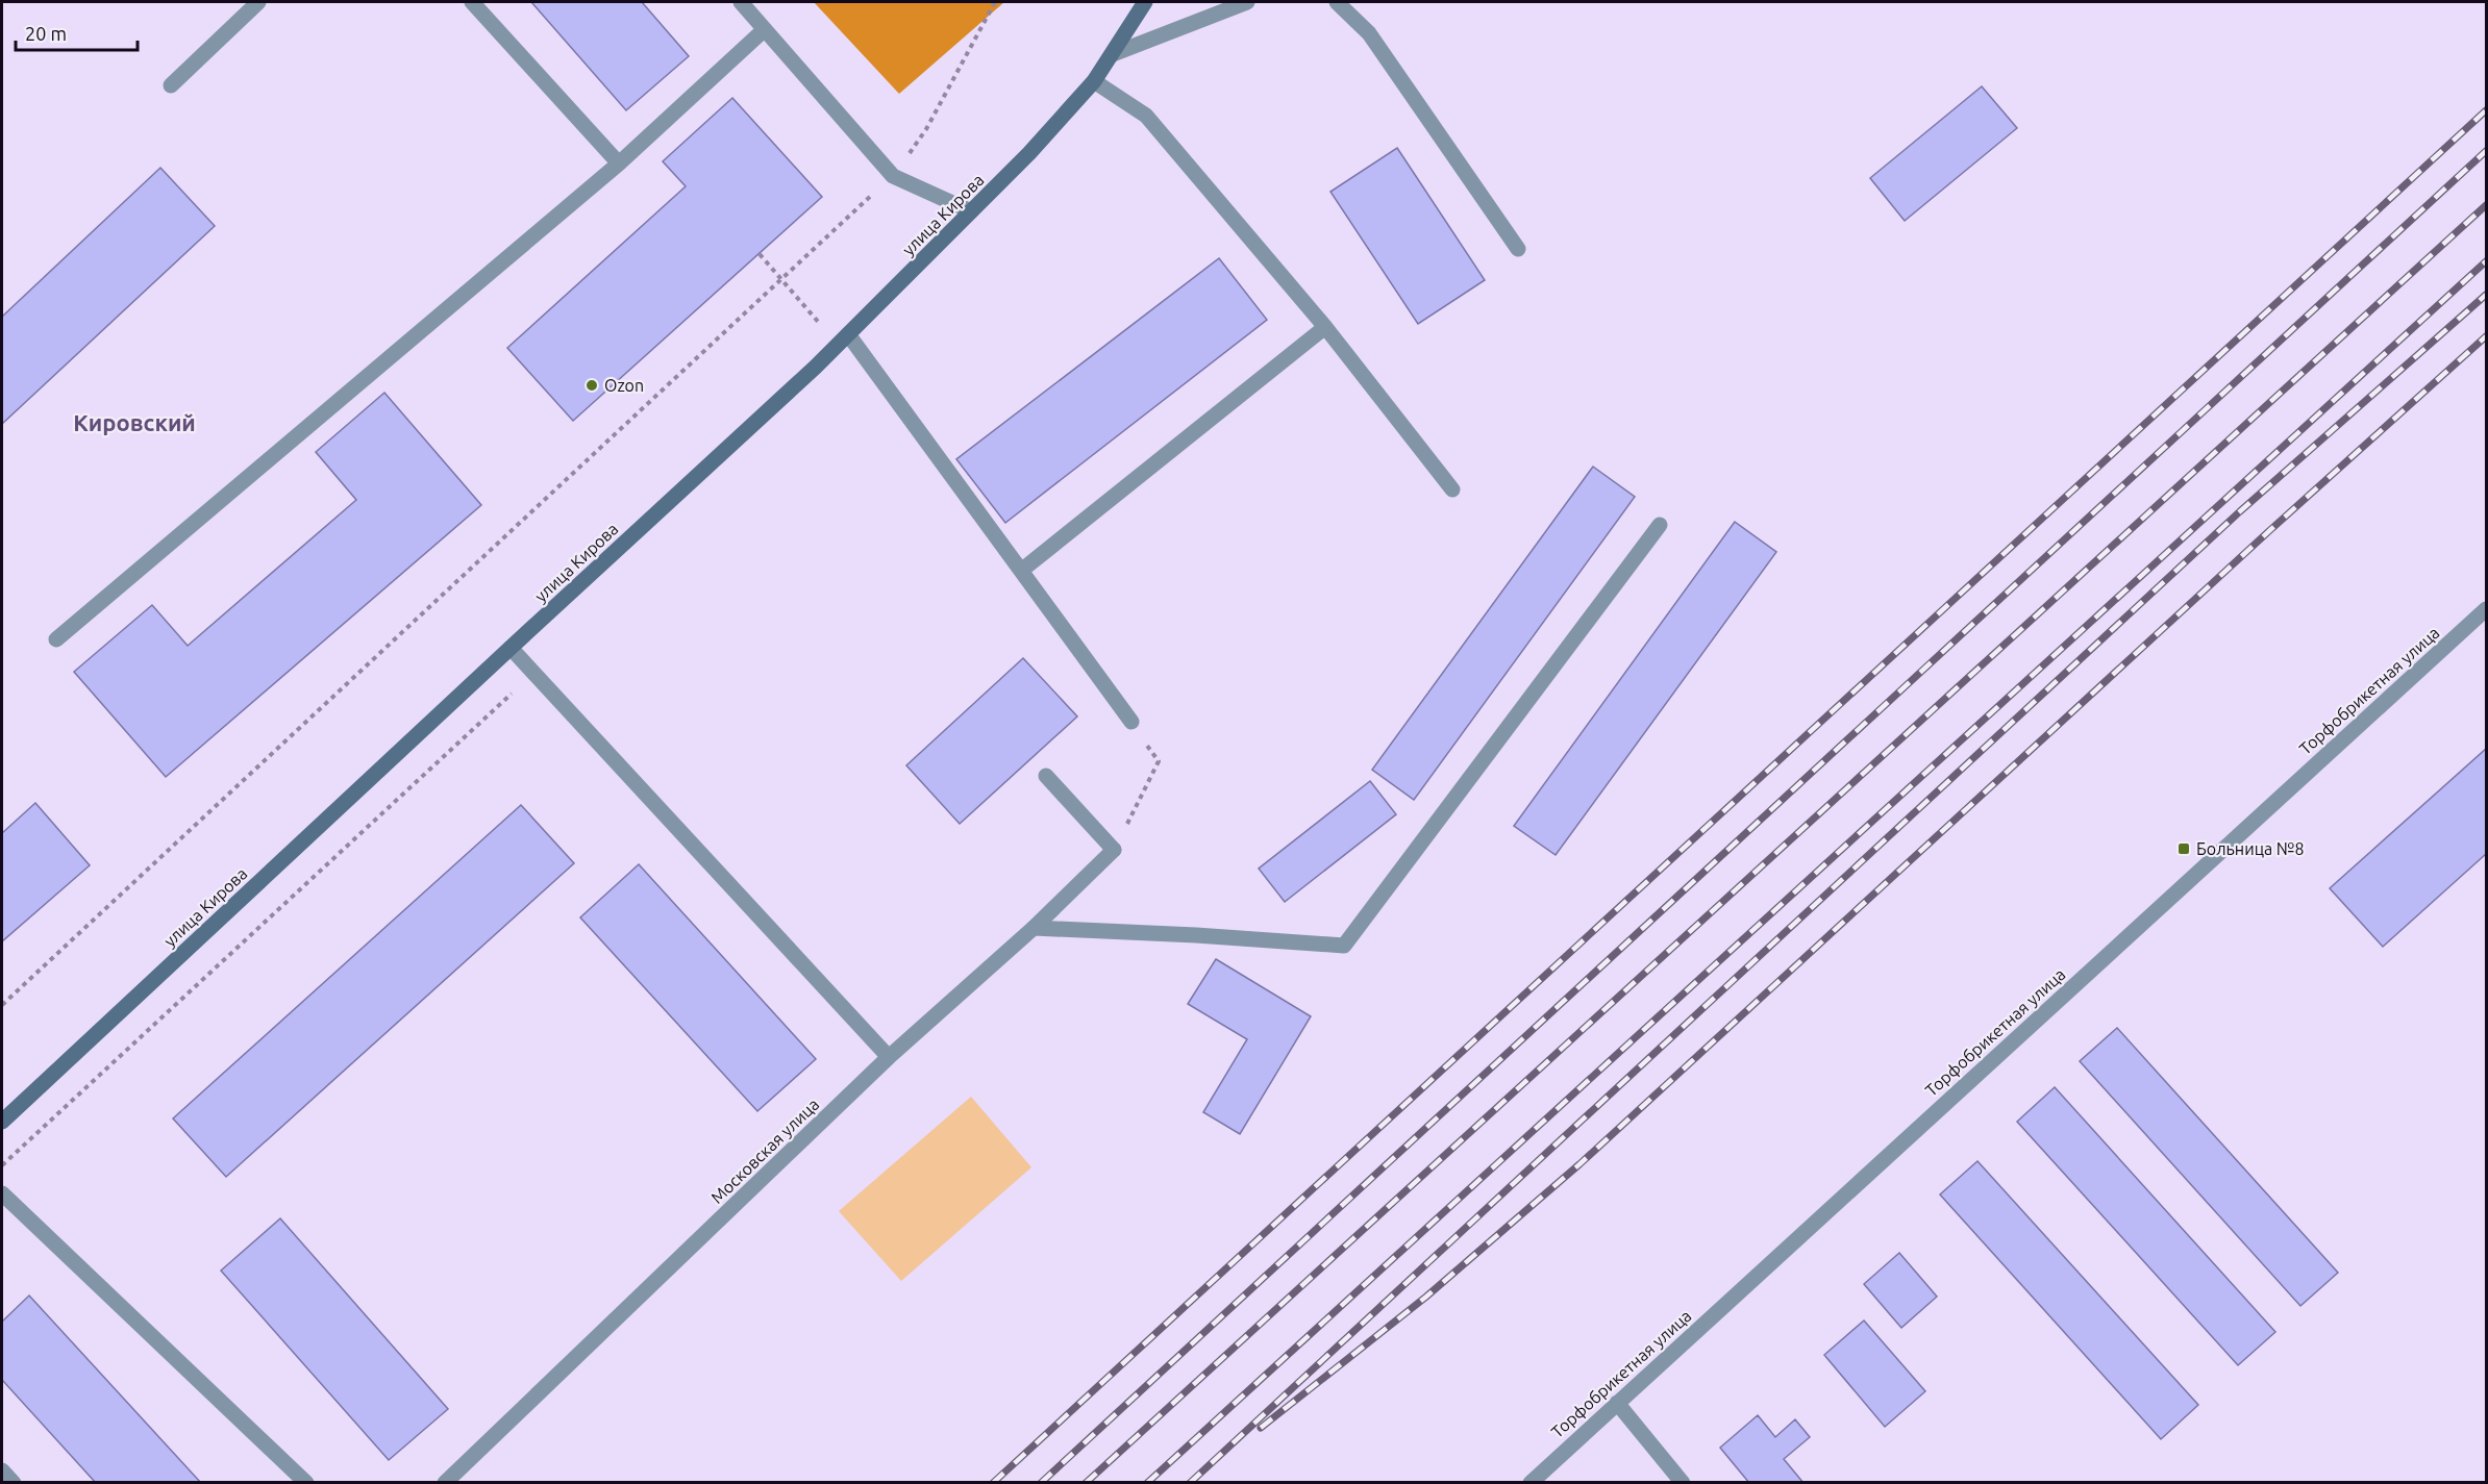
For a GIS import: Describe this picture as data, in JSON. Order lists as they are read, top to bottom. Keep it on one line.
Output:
{"streets":{"street":["улица Кирова","Торфобрикетная улица","Московская улица"]},"districts":["Кировский"],"places":{"other":["Ozon"],"transit":["Больница №8"]},"scale_bar":"20 m"}
